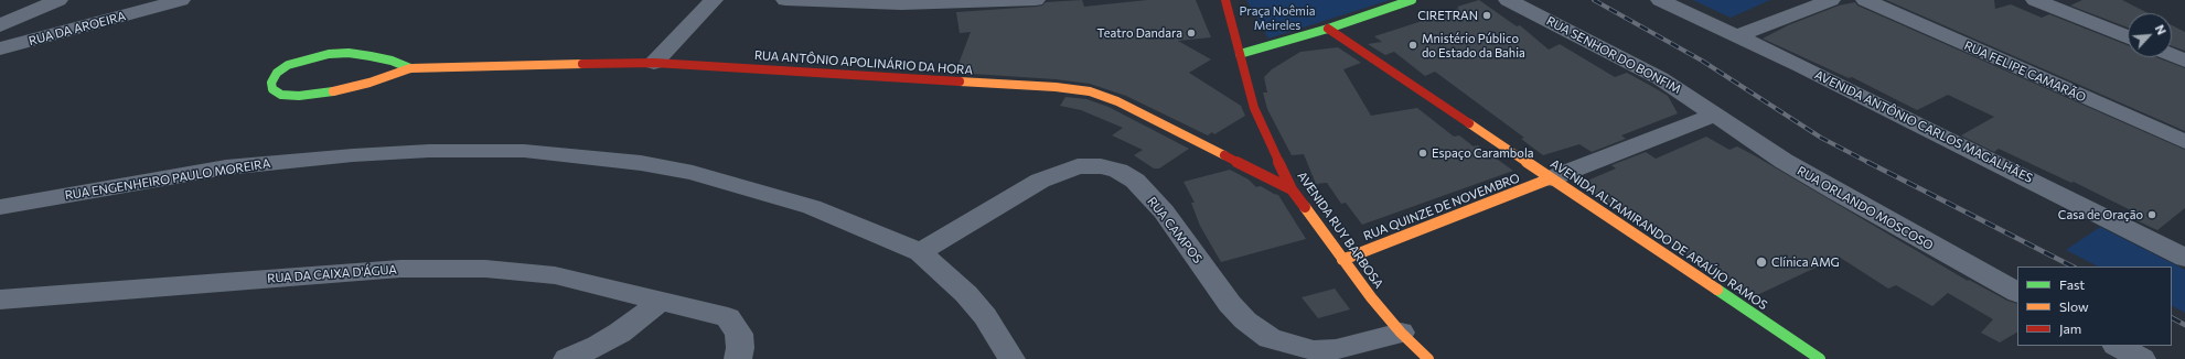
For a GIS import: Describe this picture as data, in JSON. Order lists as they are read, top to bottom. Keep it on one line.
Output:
{"streets":{"street":["RUA DA AROEIRA","RUA SENHOR DO BONFIM","RUA ANTÔNIO APOLINÁRIO DA HORA","RUA FELIPE CAMARÃO","AVENIDA ANTÔNIO CARLOS MAGALHÃES","RUA ENGENHEIRO PAULO MOREIRA","RUA QUINZE DE NOVEMBRO","RUA ORLANDO MOSCOSO","RUA CAMPOS","AVENIDA RUY BARBOSA","AVENIDA ALTAMIRANDO DE ARAÚJO RAMOS","RUA DA CAIXA D'ÁGUA"]},"crossings":[["RUA SENHOR DO BONFIM","RUA ORLANDO MOSCOSO"],["RUA ANTÔNIO APOLINÁRIO DA HORA","AVENIDA RUY BARBOSA"],["RUA ENGENHEIRO PAULO MOREIRA","RUA CAMPOS"],["RUA QUINZE DE NOVEMBRO","AVENIDA RUY BARBOSA"],["RUA QUINZE DE NOVEMBRO","AVENIDA ALTAMIRANDO DE ARAÚJO RAMOS"],["RUA CAMPOS","AVENIDA RUY BARBOSA"]],"parks":["Praça Noêmia Meireles"],"places":["CIRETRAN","Teatro Dandara","Mnistério Público do Estado da Bahia","Espaço Carambola","Casa de Oração","Clínica AMG"],"legend":["Fast","Slow","Jam"],"north":"top right"}
